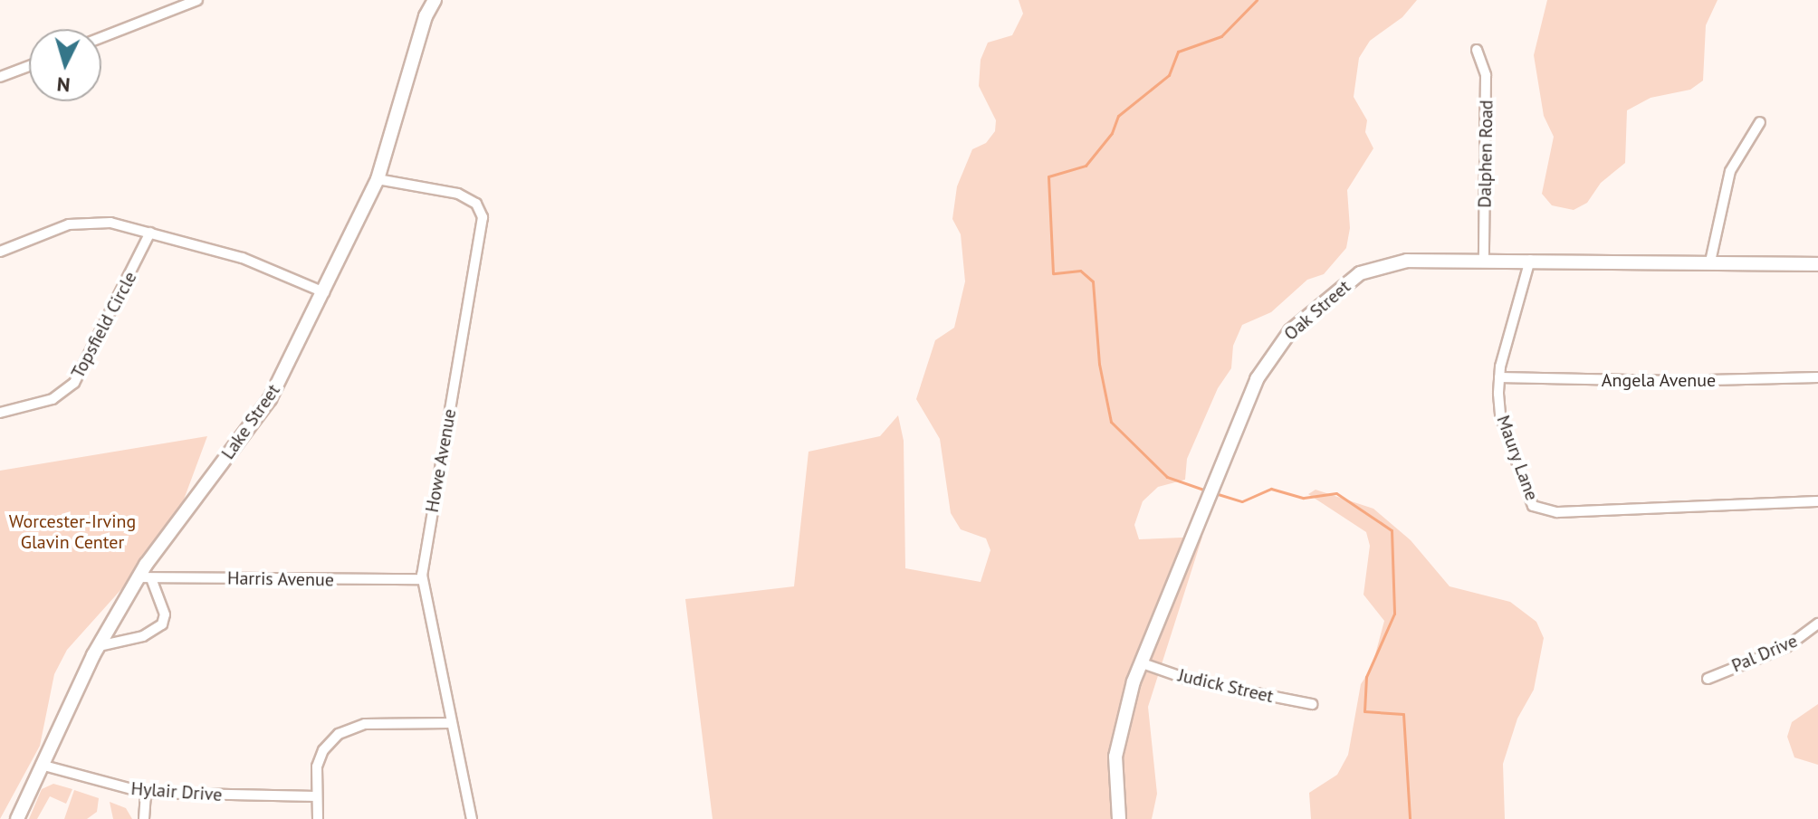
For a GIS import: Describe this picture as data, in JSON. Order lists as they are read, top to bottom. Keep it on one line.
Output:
{"streets":{"street":["Dalphen Road","Oak Street","Topsfield Circle","Angela Avenue","Lake Street","Maury Lane","Howe Avenue","Harris Avenue","Pal Drive","Judick Street","Hylair Drive"]},"crossings":[["Dalphen Road","Oak Street"],["Oak Street","Maury Lane"],["Oak Street","Judick Street"],["Angela Avenue","Maury Lane"],["Lake Street","Howe Avenue"],["Lake Street","Harris Avenue"],["Lake Street","Hylair Drive"],["Howe Avenue","Harris Avenue"]],"parks":["Worcester-Irving Glavin Center"],"north":"bottom"}
